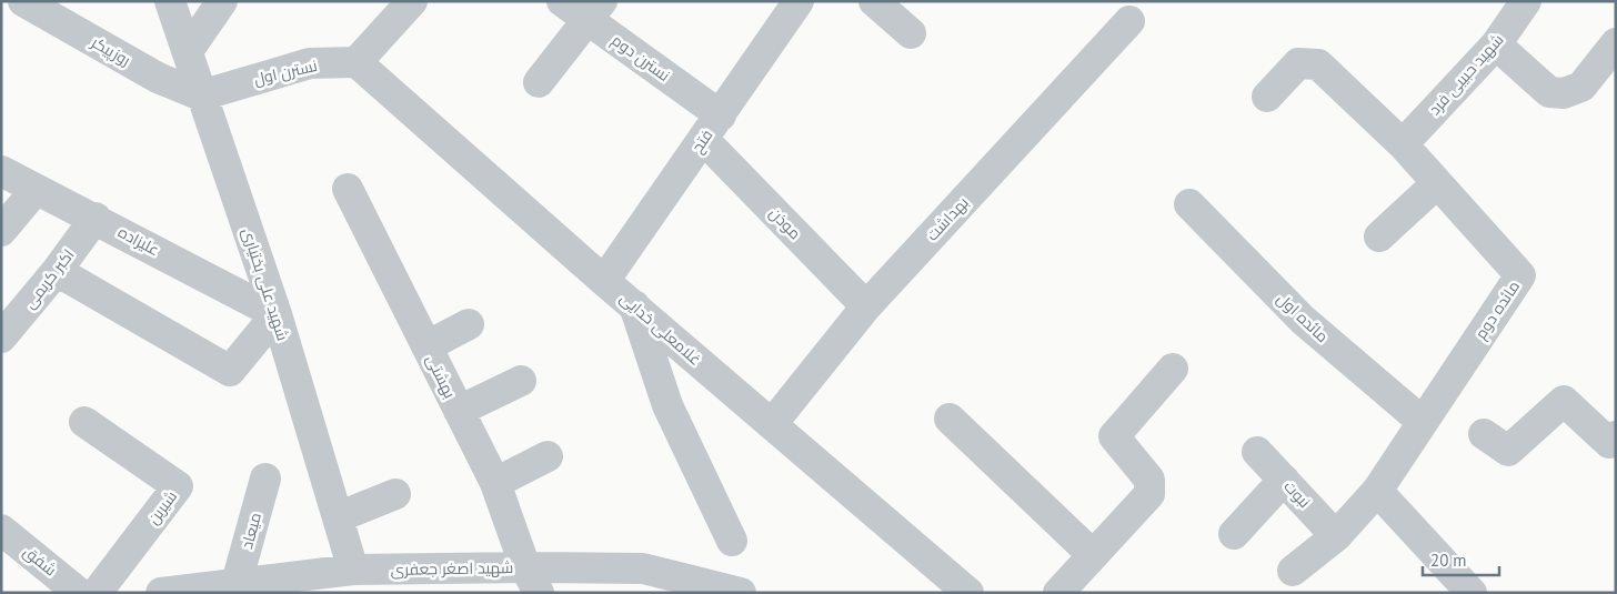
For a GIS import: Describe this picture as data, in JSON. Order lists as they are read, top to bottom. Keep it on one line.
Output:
{"streets":{"street":["روزپیکر","نسترن دوم","نسترن اول","شهید حبیبی فرد","فتح","بهداشت","موذن","علیزاده","اکبر کریمی","شهید علی بختیاری","مائده دوم","مائده اول","غلامعلی خدایی","بهشتی","نبوت","شیرین","میعاد","شفق","شهید اصغر جعفری"]},"crossings":[["روزپیکر","نسترن اول"],["روزپیکر","شهید علی بختیاری"],["نسترن دوم","فتح"],["نسترن دوم","موذن"],["نسترن اول","شهید علی بختیاری"],["نسترن اول","غلامعلی خدایی"],["شهید حبیبی فرد","مائده دوم"],["فتح","موذن"],["فتح","غلامعلی خدایی"],["بهداشت","موذن"],["بهداشت","غلامعلی خدایی"],["علیزاده","اکبر کریمی"],["علیزاده","شهید علی بختیاری"],["شهید علی بختیاری","شهید اصغر جعفری"],["مائده دوم","مائده اول"],["مائده دوم","نبوت"],["بهشتی","شهید اصغر جعفری"],["میعاد","شهید اصغر جعفری"]],"scale_bar":"20 m"}
